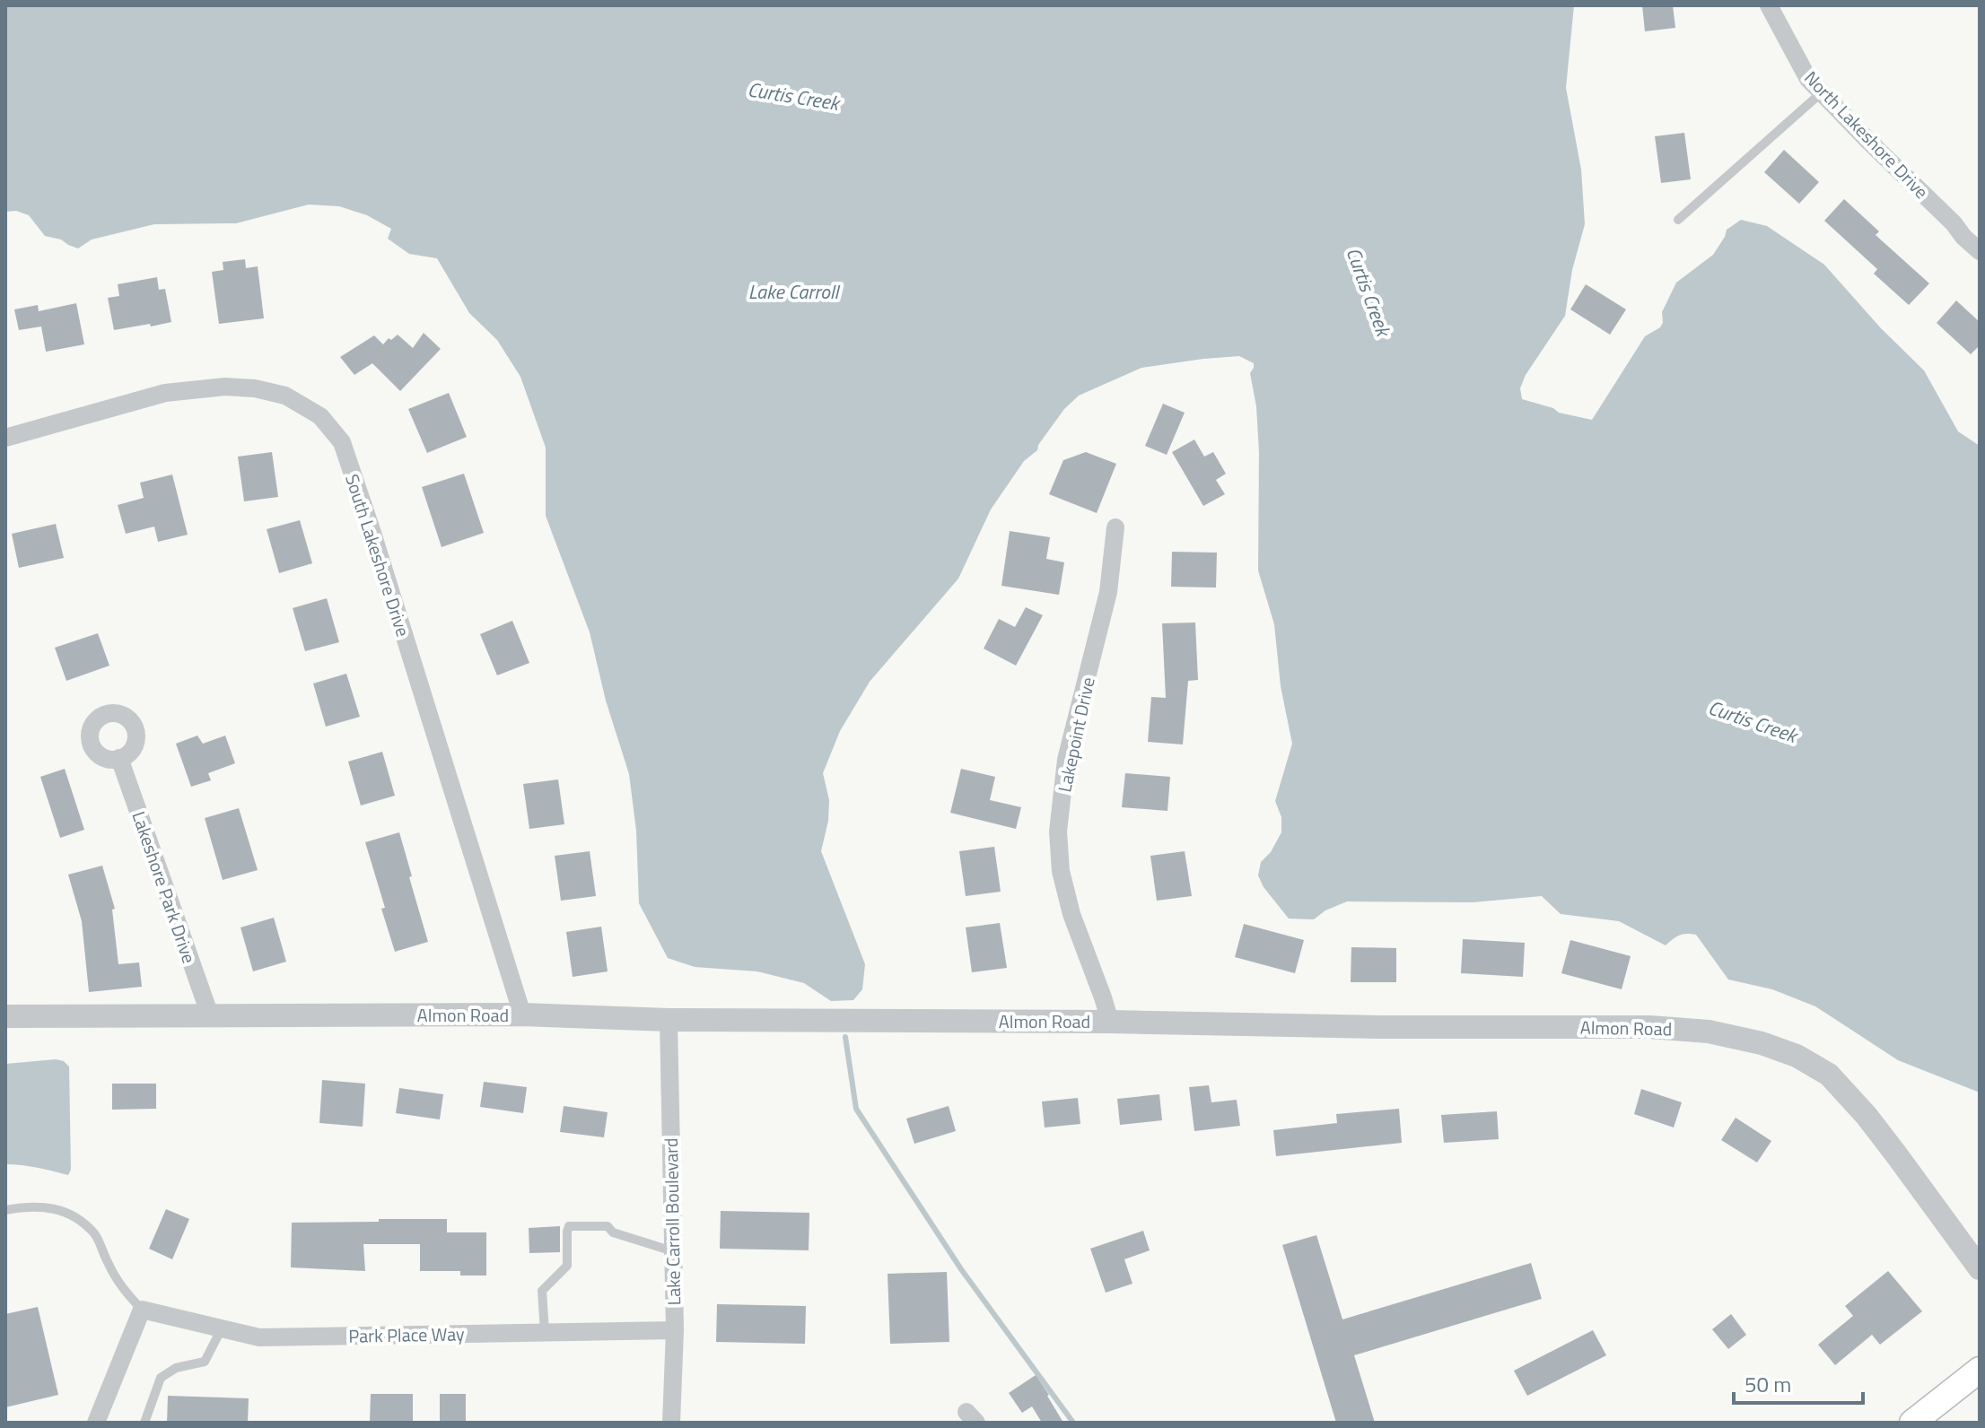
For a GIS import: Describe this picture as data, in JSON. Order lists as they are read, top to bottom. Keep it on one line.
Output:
{"streets":{"street":["North Lakeshore Drive","South Lakeshore Drive","Lakepoint Drive","Lakeshore Park Drive","Almon Road","Lake Carroll Boulevard","Park Place Way"]},"crossings":[["South Lakeshore Drive","Almon Road"],["Lakepoint Drive","Almon Road"],["Lakeshore Park Drive","Almon Road"],["Almon Road","Lake Carroll Boulevard"],["Lake Carroll Boulevard","Park Place Way"]],"water":["Curtis Creek","Lake Carroll"],"scale_bar":"50 m"}
